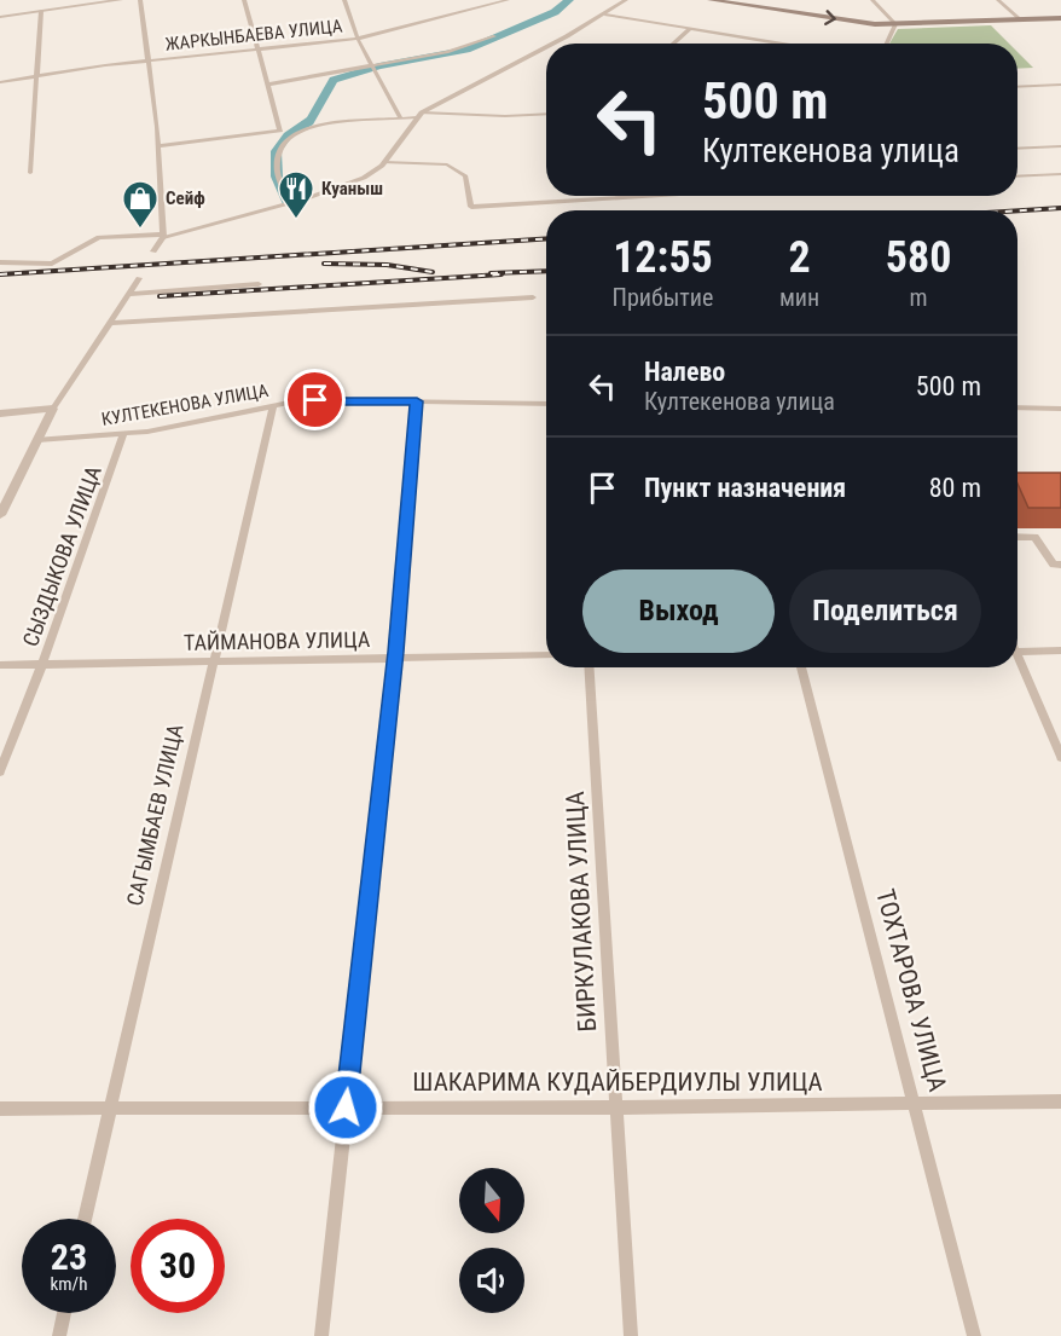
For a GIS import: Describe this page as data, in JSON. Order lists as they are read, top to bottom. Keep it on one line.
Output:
{"streets":{"street":["ЖАРКЫНБАЕВА УЛИЦА","КУЛТЕКЕНОВА УЛИЦА","СЫЗДЫКОВА УЛИЦА","ТАЙМАНОВА УЛИЦА","САГЫМБАЕВ УЛИЦА","БИРКУЛАКОВА УЛИЦА","ТОХТАРОВА УЛИЦА","ШАКАРИМА КУДАЙБЕРДИУЛЫ УЛИЦА"]},"crossings":[["КУЛТЕКЕНОВА УЛИЦА","СЫЗДЫКОВА УЛИЦА"],["КУЛТЕКЕНОВА УЛИЦА","САГЫМБАЕВ УЛИЦА"],["СЫЗДЫКОВА УЛИЦА","ТАЙМАНОВА УЛИЦА"],["ТАЙМАНОВА УЛИЦА","САГЫМБАЕВ УЛИЦА"],["САГЫМБАЕВ УЛИЦА","ШАКАРИМА КУДАЙБЕРДИУЛЫ УЛИЦА"],["БИРКУЛАКОВА УЛИЦА","ШАКАРИМА КУДАЙБЕРДИУЛЫ УЛИЦА"],["ТОХТАРОВА УЛИЦА","ШАКАРИМА КУДАЙБЕРДИУЛЫ УЛИЦА"]],"places":{"restaurant":["Куаныш"],"shop":["Сейф"]},"north":"bottom","page":{"turn":["500 m","Култекенова улица"],"eta":["12:55","Прибытие","2","мин","580","m"],"list":[{"name":"Налево","note":"Култекенова улица","value":"500 m"},{"name":"Пункт назначения","value":"80 m"}],"buttons":["Выход","Поделиться"],"speed":"23 km/h","limit":"30"}}
